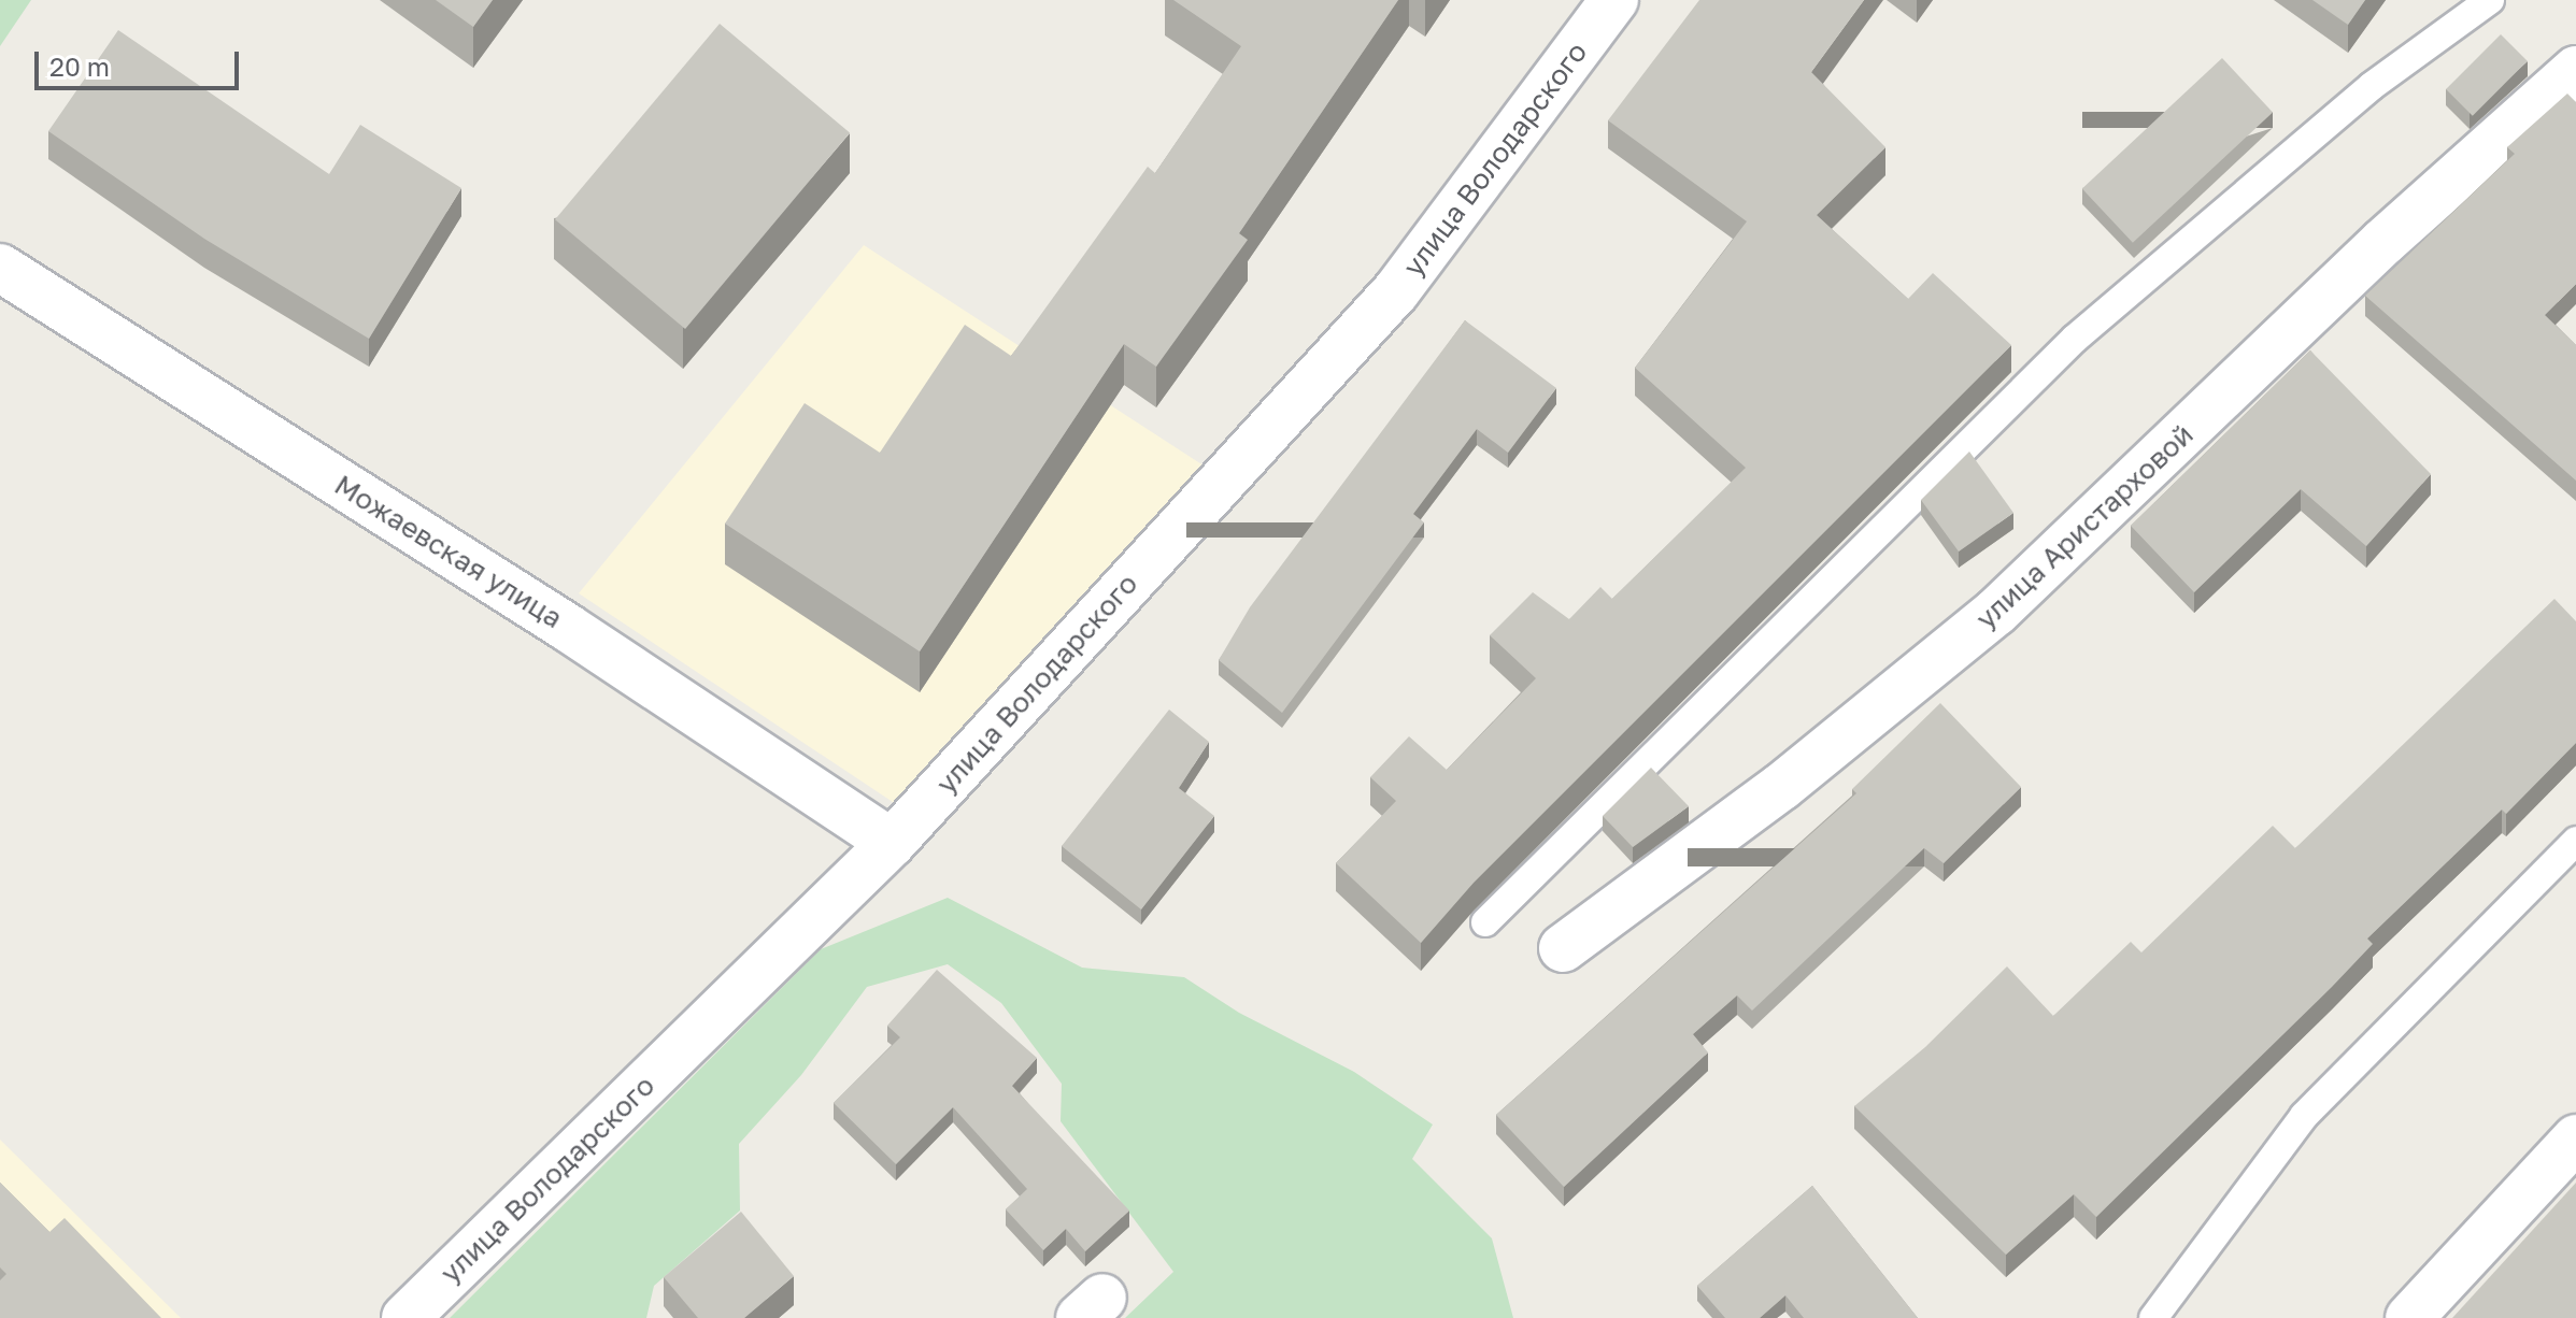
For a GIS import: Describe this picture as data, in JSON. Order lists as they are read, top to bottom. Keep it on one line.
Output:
{"streets":{"street":["улица Володарского","улица Аристарховой","Можаевская улица"]},"crossings":[["улица Володарского","Можаевская улица"]],"scale_bar":"20 m"}
